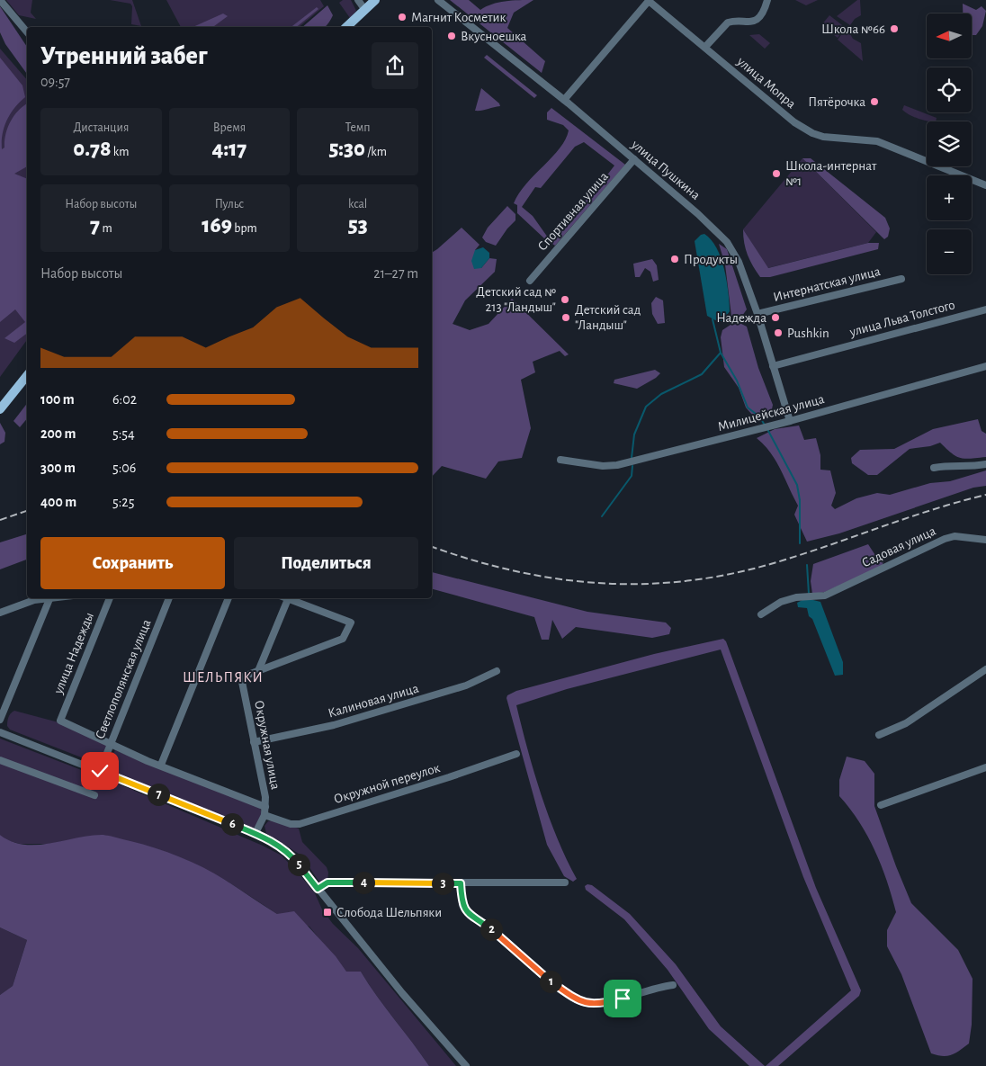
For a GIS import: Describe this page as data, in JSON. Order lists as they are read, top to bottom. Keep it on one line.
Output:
{"streets":{"street":["улица Мопра","улица Пушкина","Спортивная улица","Интернатская улица","улица Льва Толстого","Милицейская улица","Садовая улица","улица Надежды","Светлополянская улица","Калиновая улица","Окружная улица","Окружной переулок"]},"crossings":[["улица Пушкина","Спортивная улица"],["улица Пушкина","Интернатская улица"],["улица Пушкина","улица Льва Толстого"],["улица Пушкина","Милицейская улица"],["улица Надежды","Светлополянская улица"],["Калиновая улица","Окружная улица"],["Окружная улица","Окружной переулок"]],"districts":["ШЕЛЬПЯКИ"],"places":{"other":["Магнит Косметик","Школа №66","Вкусноешка","Пятёрочка","Школа-интернат №1","Продукты","Детский сад № 213 \"Ландыш\"","Детский сад \"Ландыш\"","Надежда","Pushkin"],"transit":["Слобода Шельпяки"]},"north":"left","page":{"map_buttons":["+","−"],"heading":["Утренний забег","09:57"],"stats":[["Дистанция","0.78 km"],["Время","4:17"],["Темп","5:30 /km"],["Набор высоты","7 m"],["Пульс","169 bpm"],["kcal","53"]],"chart":["Набор высоты","21–27 m"],"list":[{"name":"100 m","note":"6:02"},{"name":"200 m","note":"5:54"},{"name":"300 m","note":"5:06"},{"name":"400 m","note":"5:25"}],"buttons":["Сохранить","Поделиться"],"pins":["7","6","5","4","3","2","1"]}}
